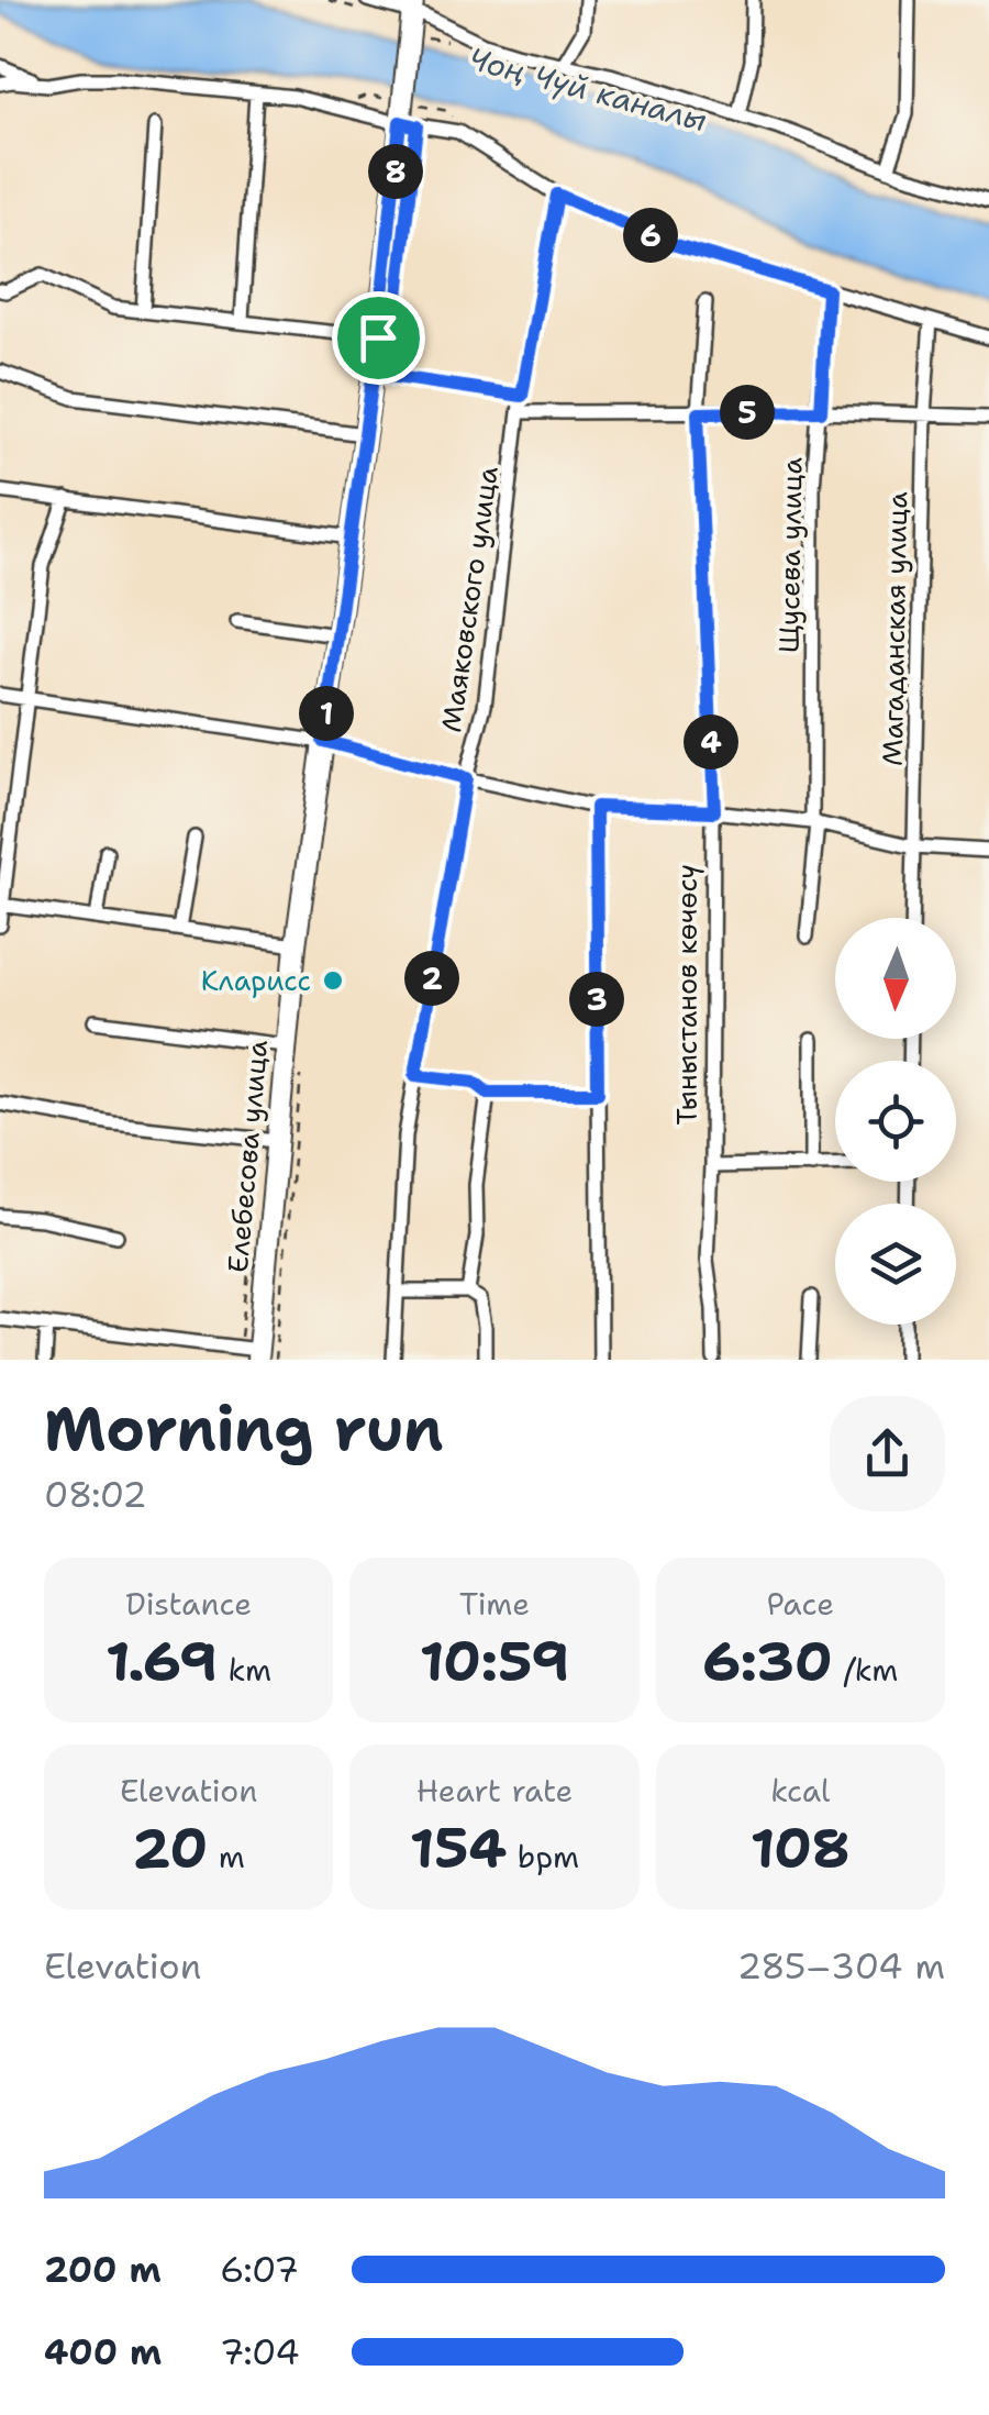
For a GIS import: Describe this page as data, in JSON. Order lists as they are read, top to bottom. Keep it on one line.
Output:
{"streets":{"main road":["Елебесова улица"],"street":["Щусева улица","Маяковского улица","Магаданская улица","Тыныстанов көчөсү"]},"water":["Чоң Чүй каналы"],"places":["Кларисс"],"north":"bottom","page":{"pins":["8","6","5","1","4","2","3"],"heading":["Morning run","08:02"],"stats":[["Distance","1.69 km"],["Time","10:59"],["Pace","6:30 /km"],["Elevation","20 m"],["Heart rate","154 bpm"],["kcal","108"]],"chart":["Elevation","285–304 m"],"list":[{"name":"200 m","note":"6:07"},{"name":"400 m","note":"7:04"}]}}
